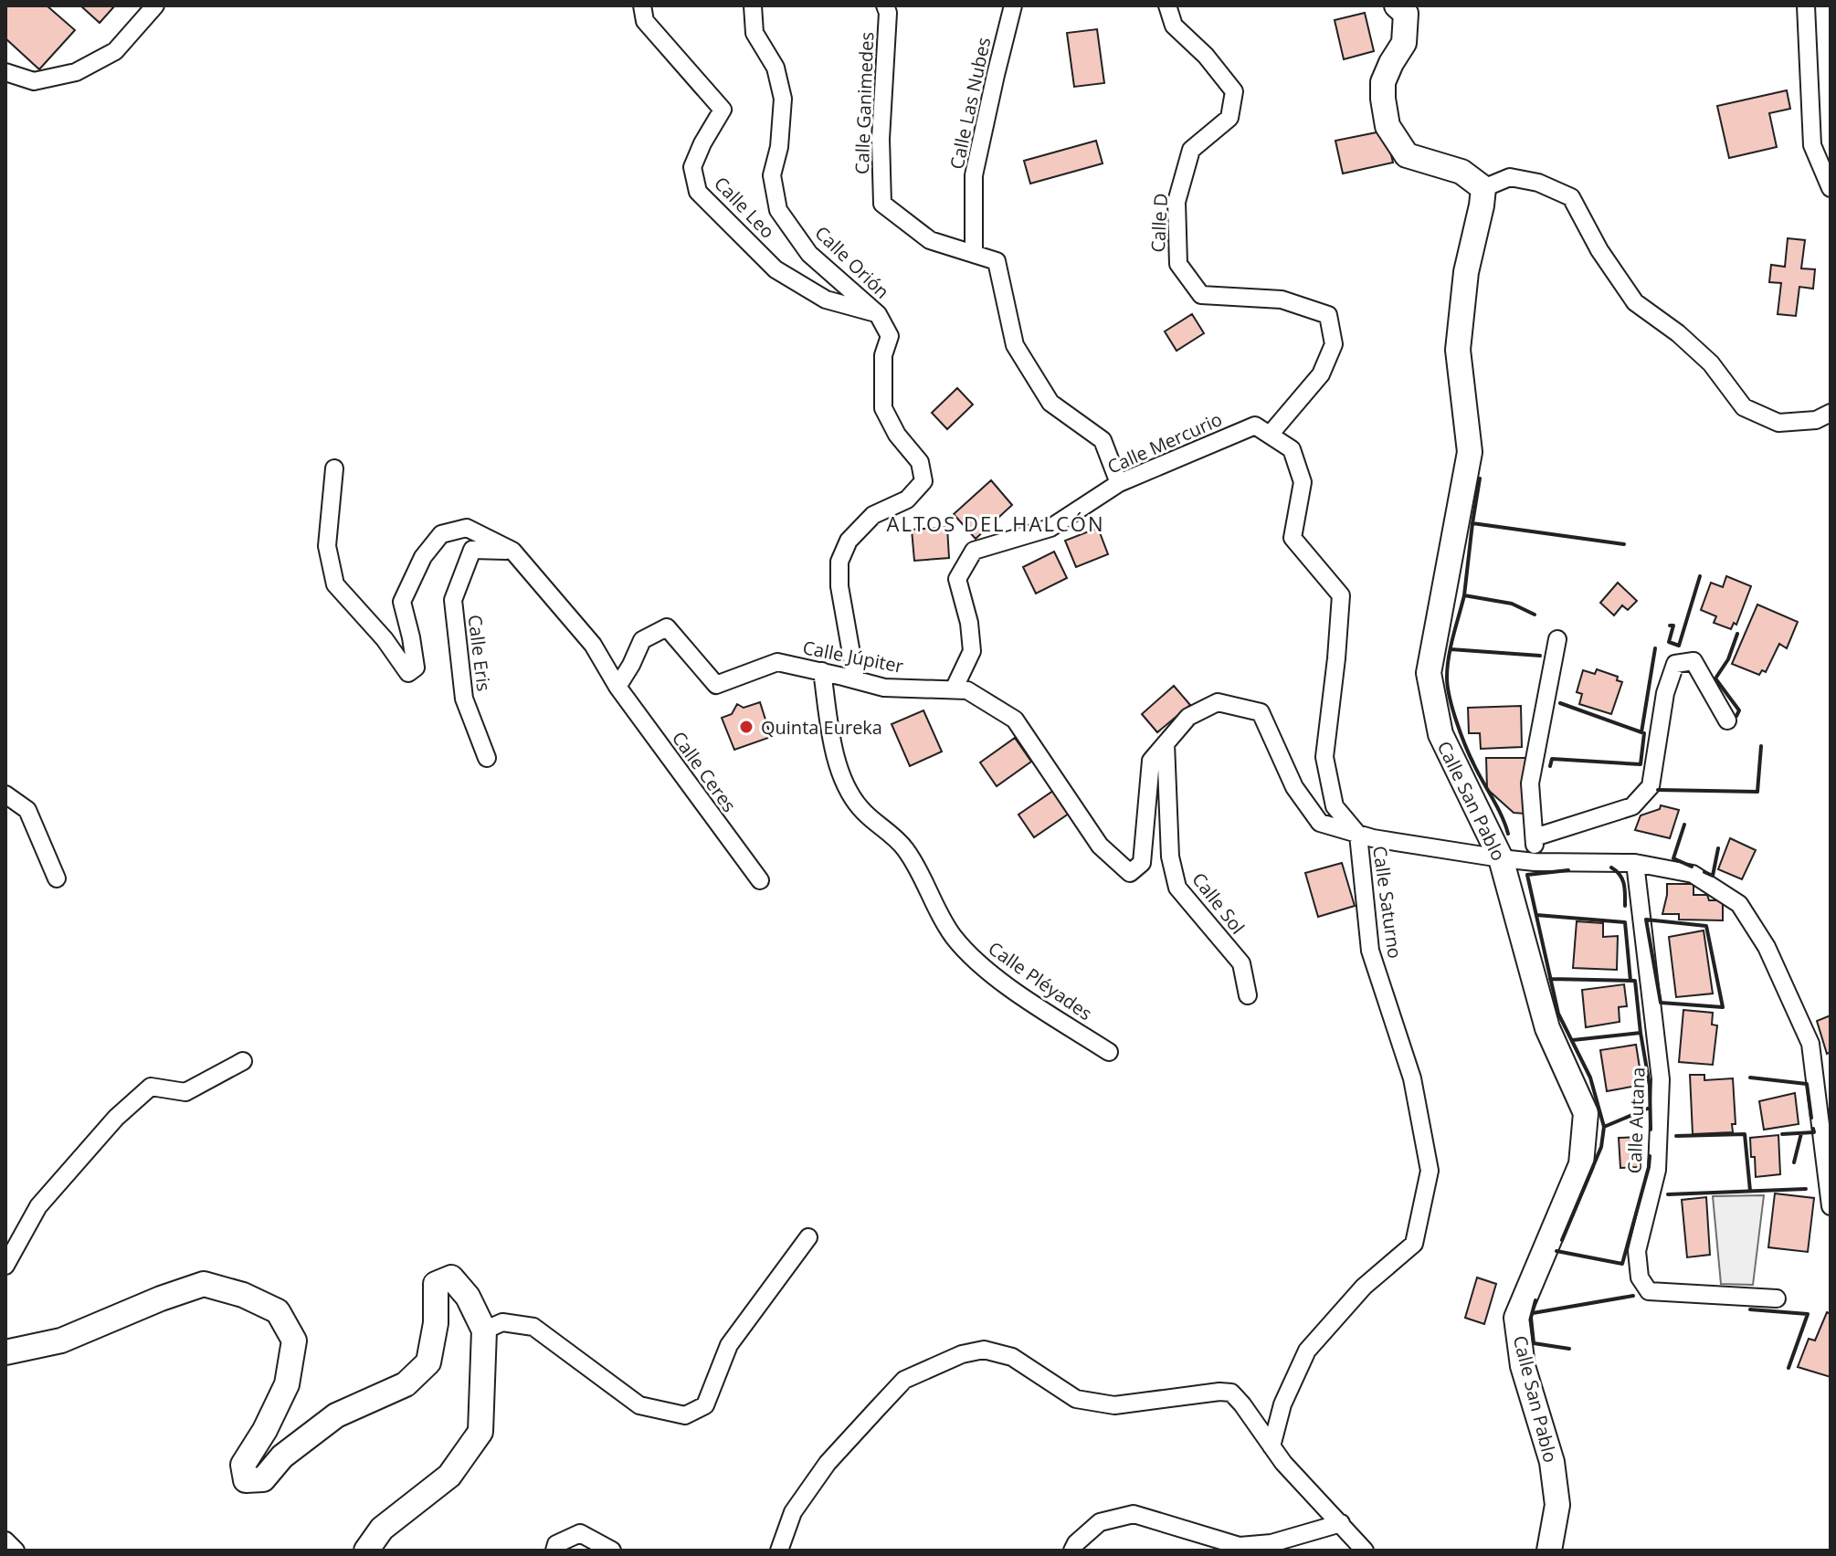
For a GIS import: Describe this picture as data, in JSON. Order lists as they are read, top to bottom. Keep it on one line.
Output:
{"streets":{"street":["Calle Ganimedes","Calle Las Nubes","Calle Leo","Calle D","Calle Orión","Calle Mercurio","Calle Eris","Calle Júpiter","Calle Ceres","Calle San Pablo","Calle Saturno","Calle Sol","Calle Pléyades","Calle Autana"]},"crossings":[["Calle Ganimedes","Calle Las Nubes"],["Calle Ganimedes","Calle Mercurio"],["Calle Leo","Calle Orión"],["Calle D","Calle Mercurio"],["Calle D","Calle Saturno"],["Calle Orión","Calle Júpiter"],["Calle Mercurio","Calle Júpiter"],["Calle Mercurio","Calle Saturno"],["Calle Júpiter","Calle Ceres"],["Calle Júpiter","Calle San Pablo"],["Calle Júpiter","Calle Saturno"],["Calle Júpiter","Calle Sol"],["Calle Júpiter","Calle Pléyades"],["Calle Júpiter","Calle Autana"]],"districts":["ALTOS DEL HALCÓN"],"places":["Quinta Eureka"]}
